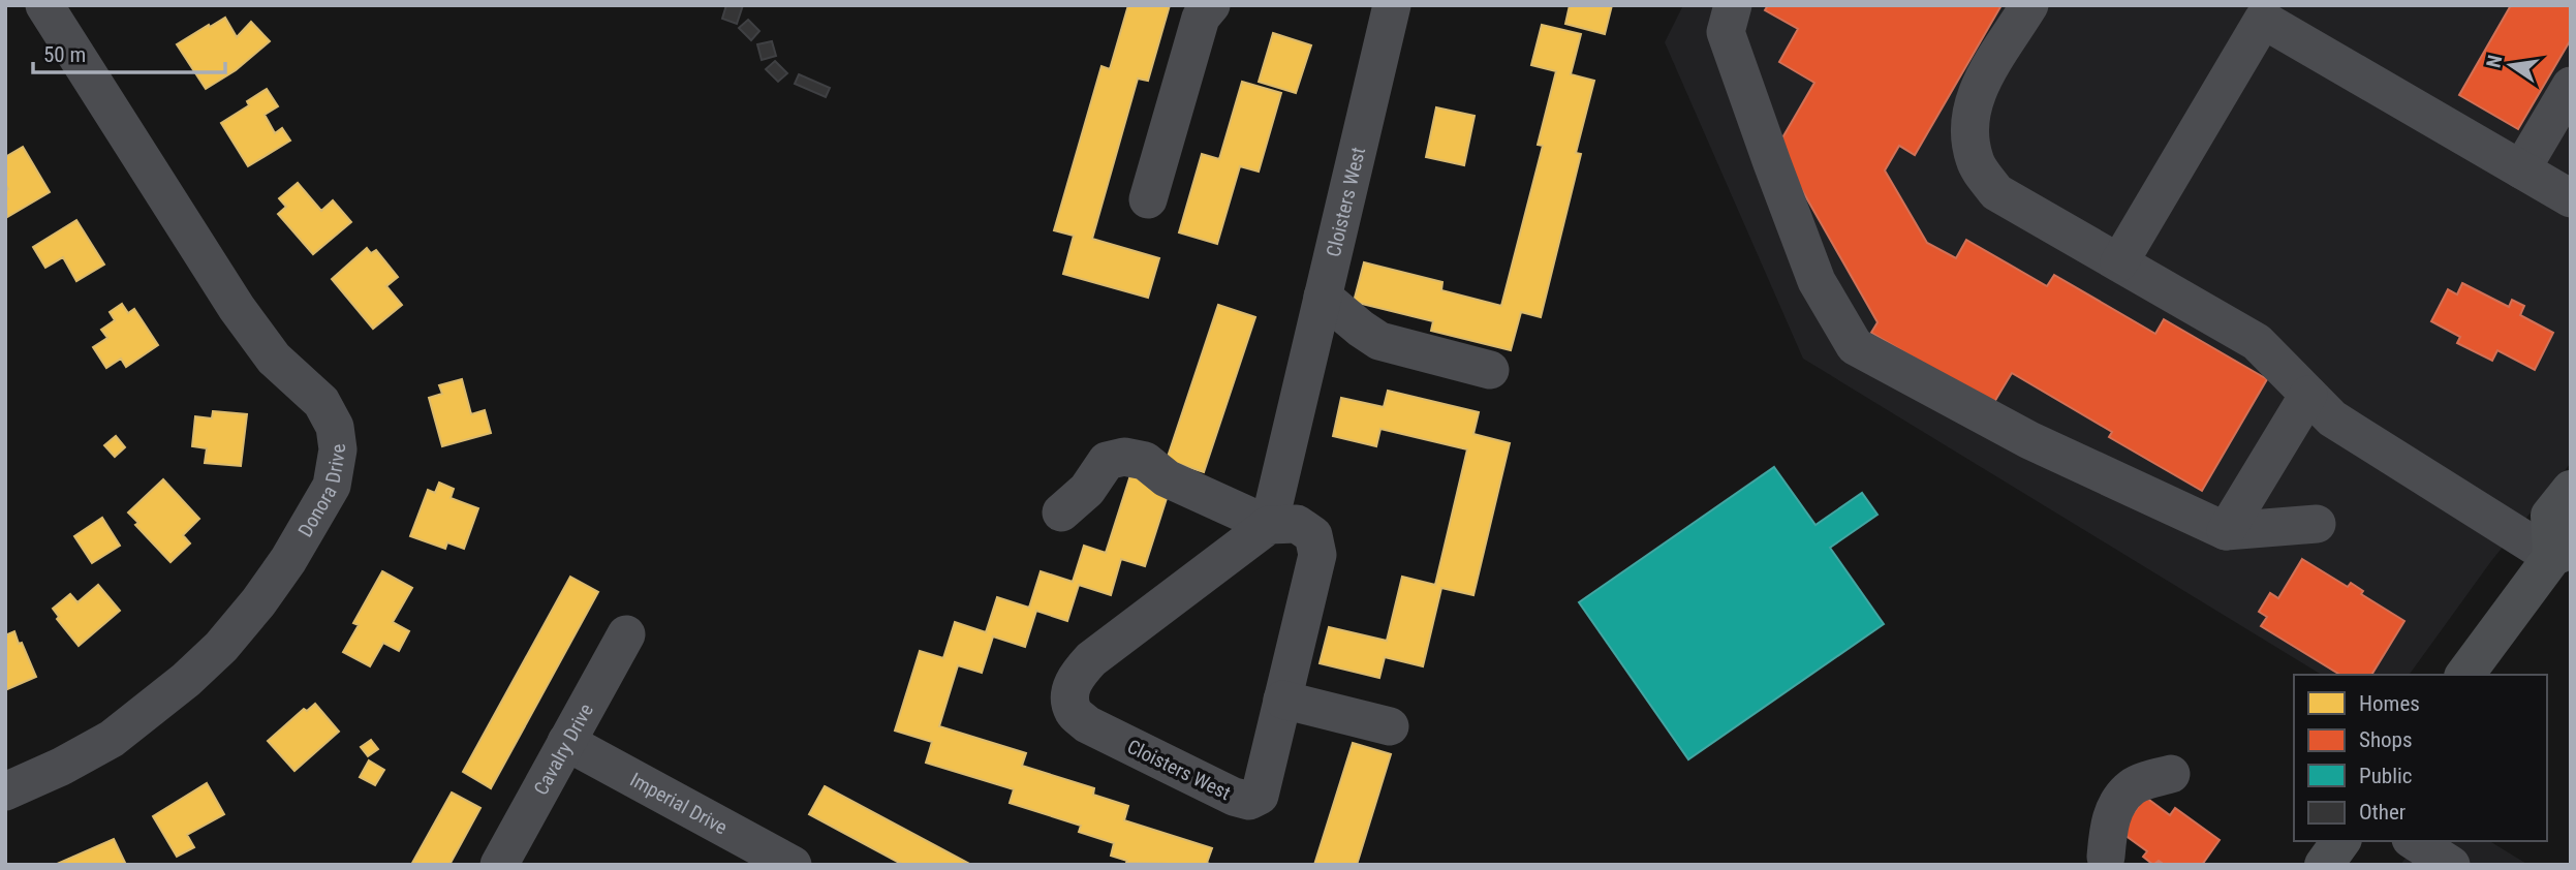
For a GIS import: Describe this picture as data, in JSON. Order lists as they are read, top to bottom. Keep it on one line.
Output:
{"streets":{"street":["Cloisters West","Donora Drive","Cavalry Drive","Imperial Drive"]},"crossings":[["Cavalry Drive","Imperial Drive"]],"legend":["Homes","Shops","Public","Other"],"scale_bar":"50 m","north":"left"}
